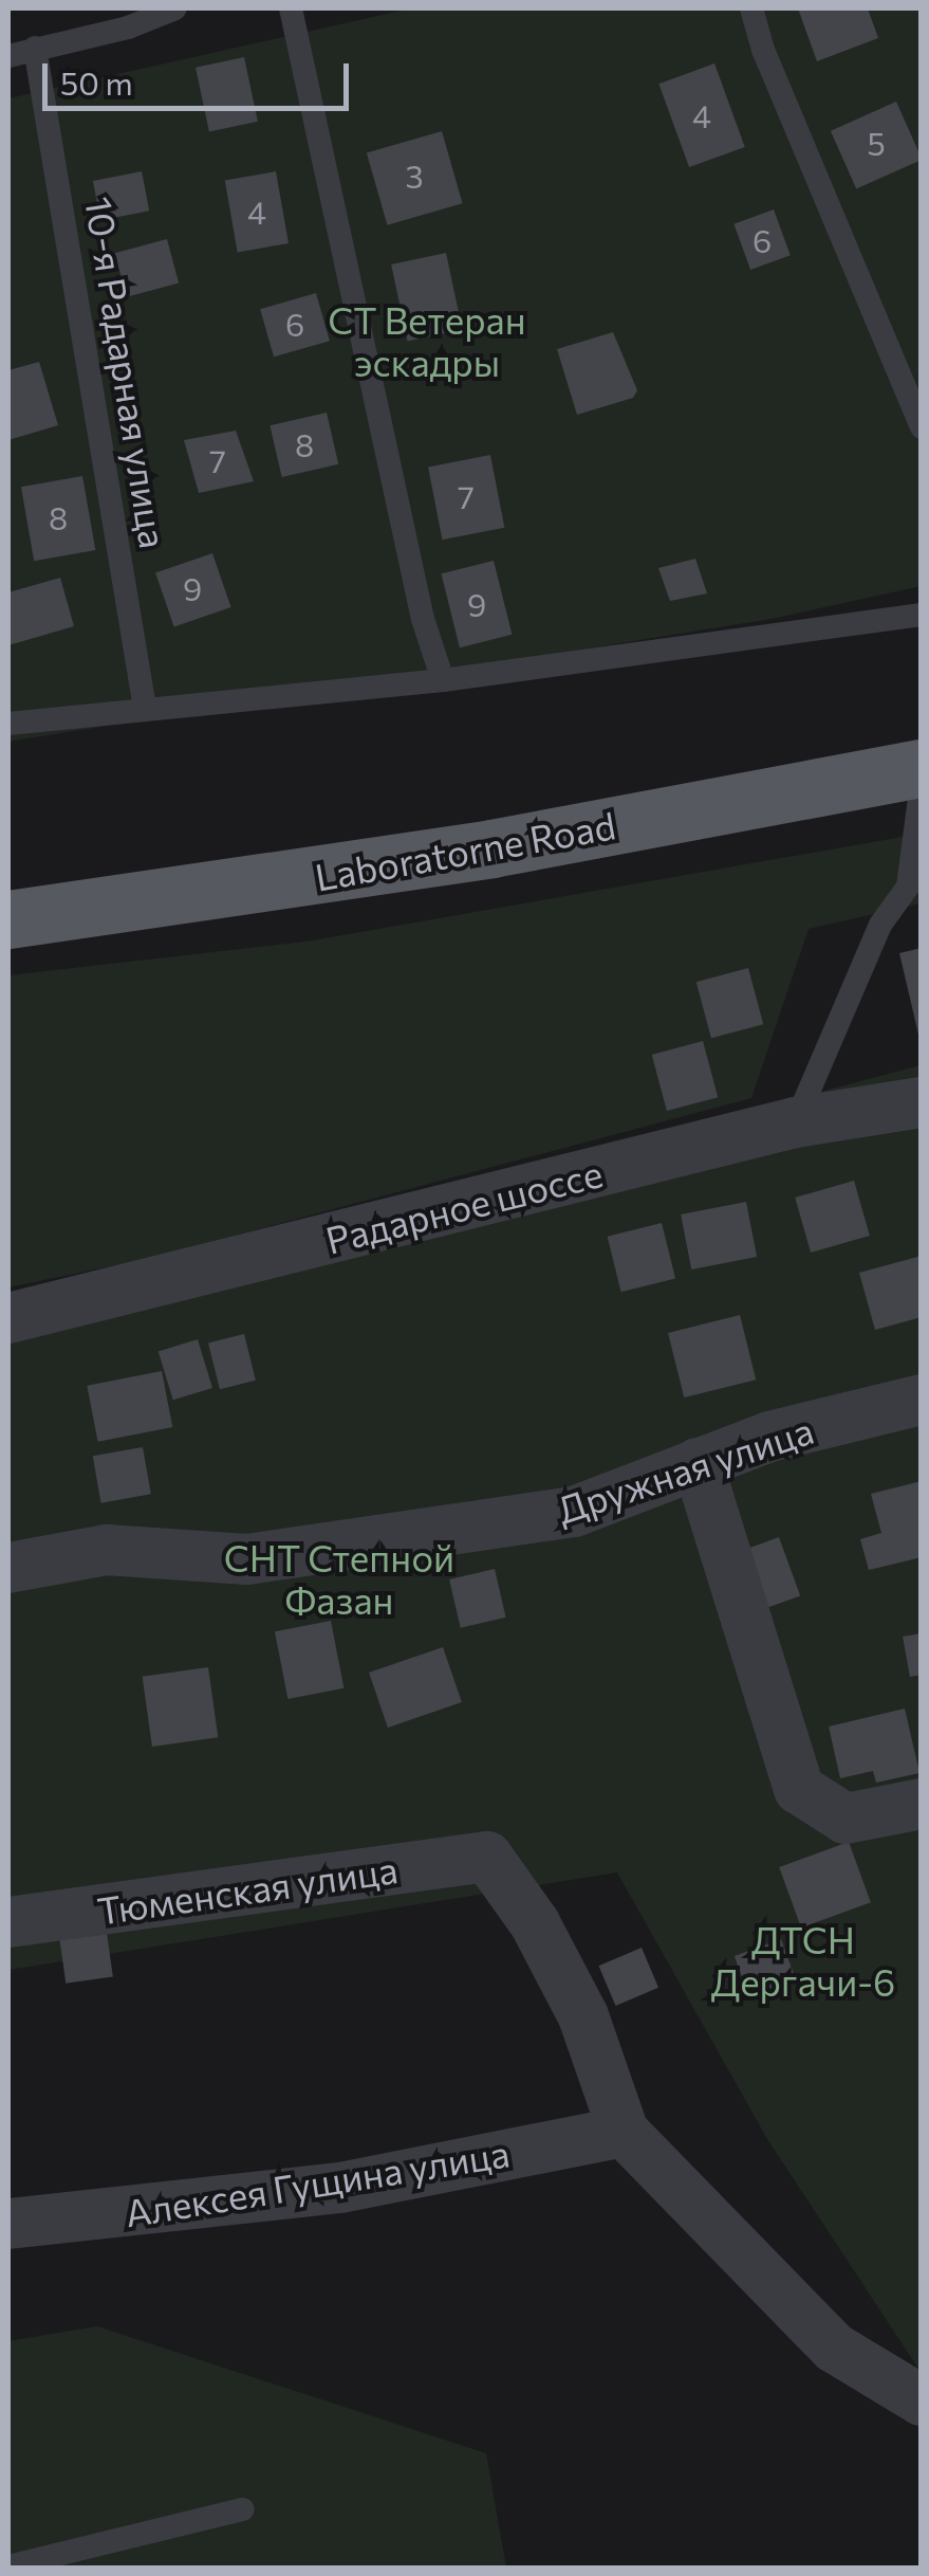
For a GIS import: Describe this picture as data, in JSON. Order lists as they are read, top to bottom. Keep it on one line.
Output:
{"streets":{"main road":["Laboratorne Road"],"street":["Радарное шоссе","Дружная улица","Тюменская улица","Алексея Гущина улица"],"lane":["10-я Радарная улица"]},"crossings":[["Тюменская улица","Алексея Гущина улица"]],"parks":["СТ Ветеран эскадры","СНТ Степной Фазан","ДТСН Дергачи-6"],"house_numbers":["4","5","3","4","6","6","8","7","7","8","9","9"],"scale_bar":"50 m"}
